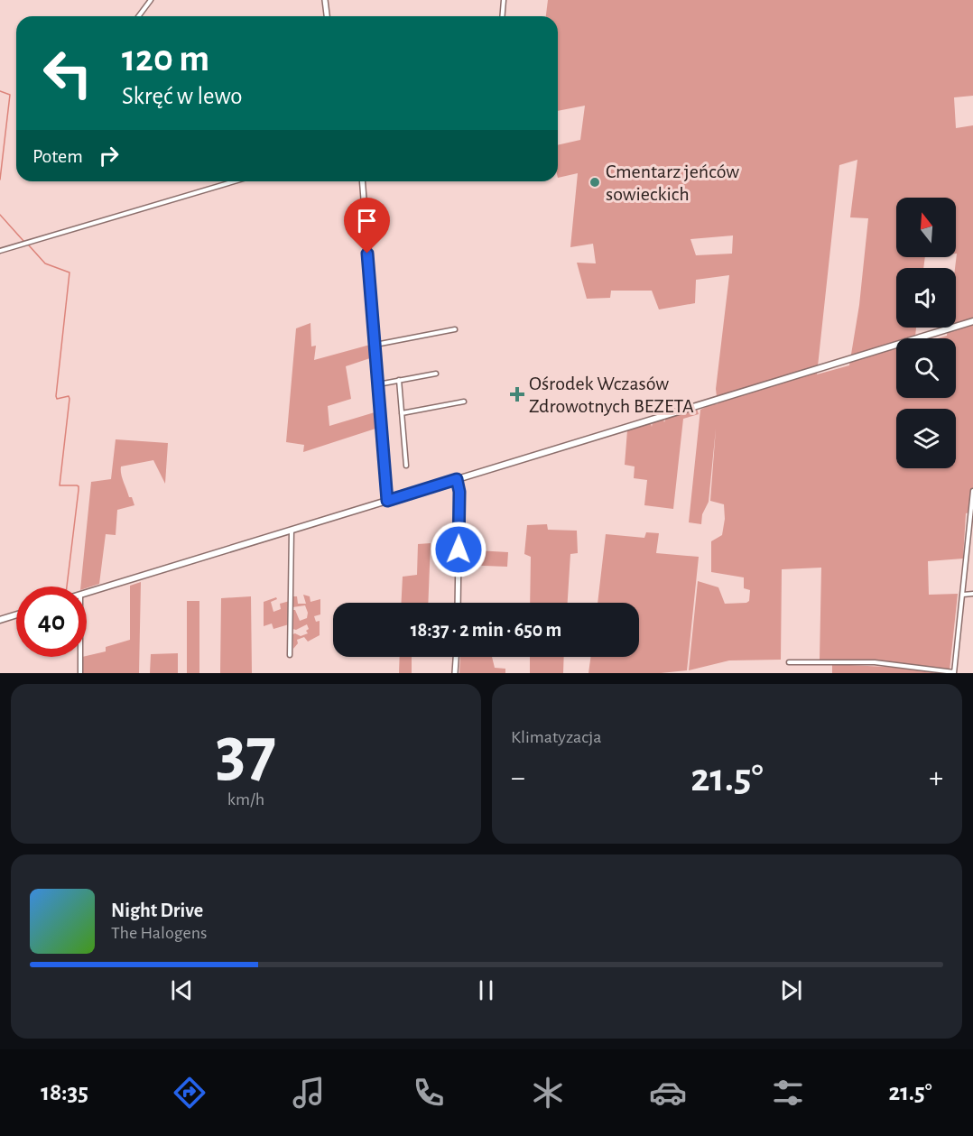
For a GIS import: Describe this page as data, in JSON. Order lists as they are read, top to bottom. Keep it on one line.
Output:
{"places":{"other":["Cmentarz jeńców sowieckich"],"health":["Ośrodek Wczasów Zdrowotnych BEZETA"]},"north":"top","page":{"turn":["120 m","Skręć w lewo"],"then":"Potem","limit":"40","trip":"18:37 · 2 min · 650 m","tile":[["37","km/h"],"Klimatyzacja"],"heat":["−","21.5°","+"],"song":["Night Drive","The Halogens"],"tabs":["18:35","21.5°"]}}
